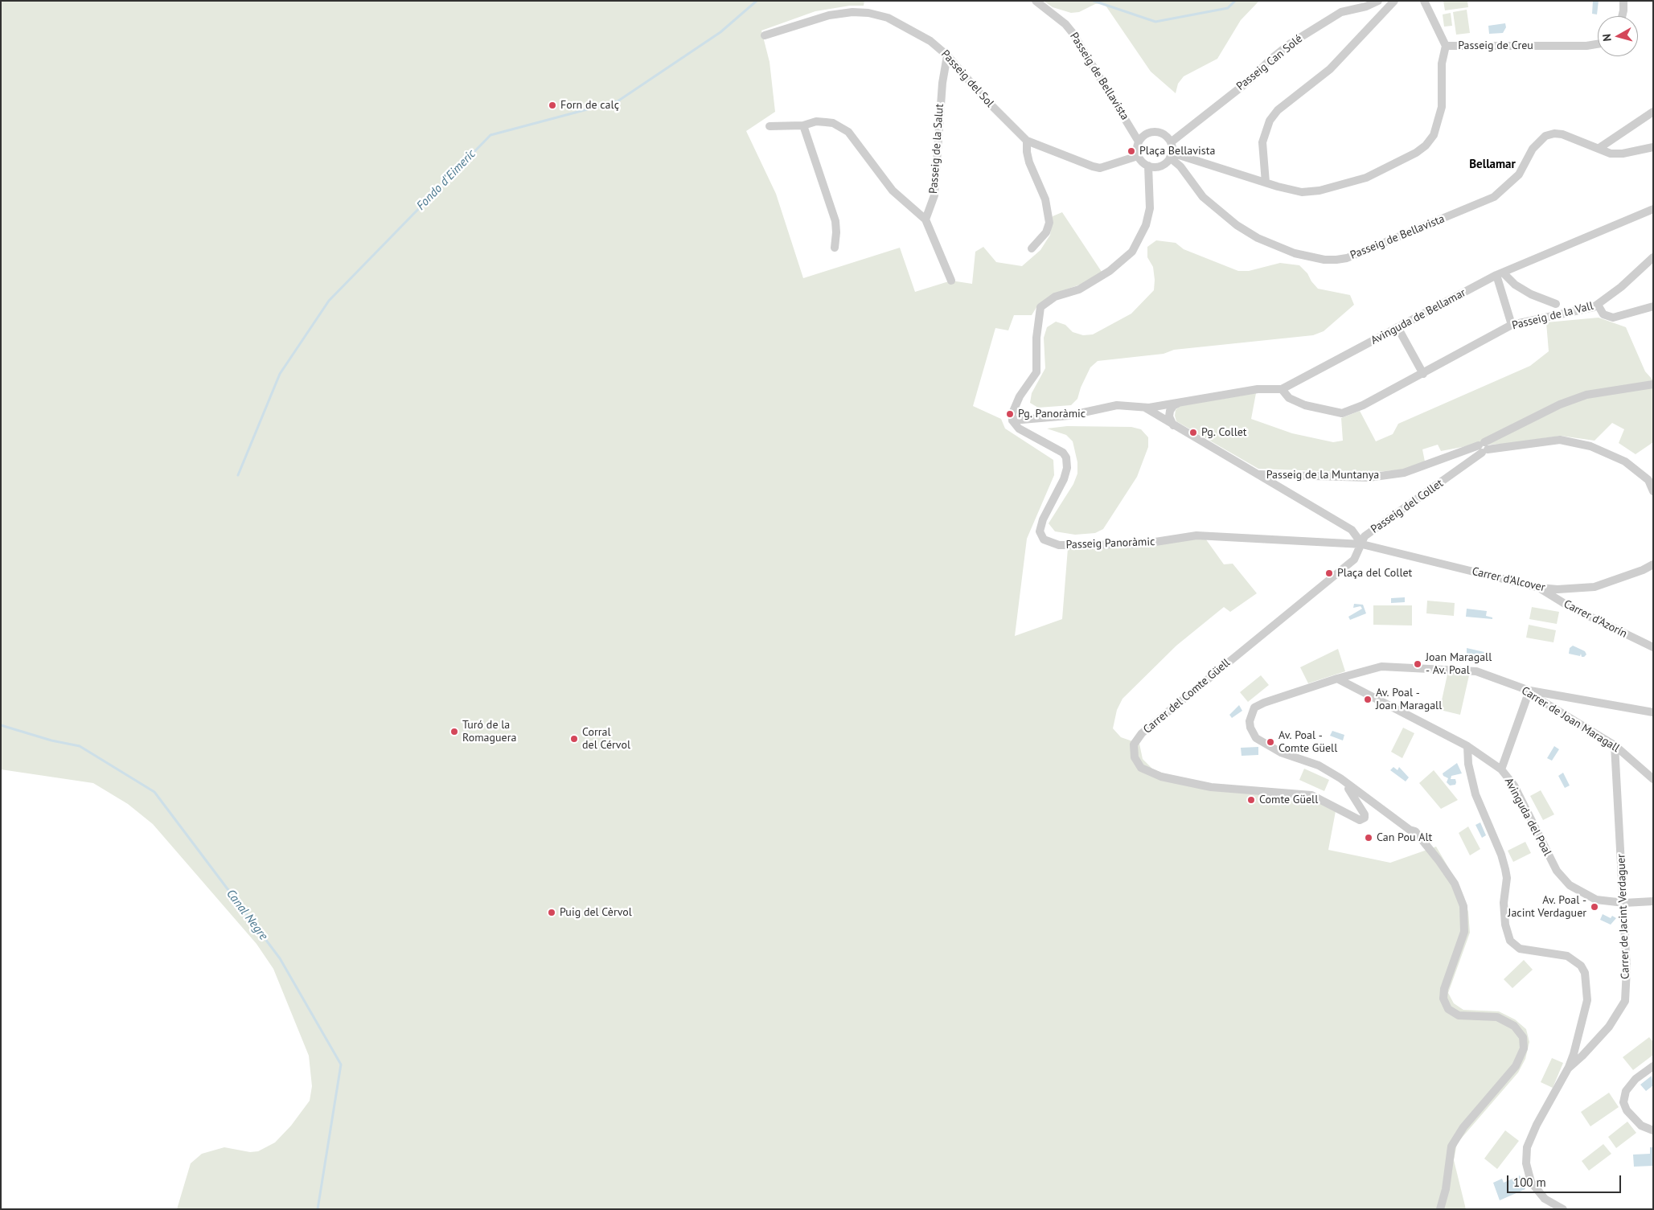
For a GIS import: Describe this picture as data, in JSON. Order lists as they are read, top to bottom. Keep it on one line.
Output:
{"streets":{"street":["Passeig de Creu","Passeig Can Solé","Passeig de Bellavista","Passeig del Sol","Passeig de la Salut","Passeig de la Vall","Avinguda de Bellamar","Passeig de la Muntanya","Passeig del Collet","Passeig Panoràmic","Carrer d'Alcover","Carrer d'Azorín","Carrer del Comte Güell","Carrer de Joan Maragall","Avinguda del Poal","Carrer de Jacint Verdaguer"]},"crossings":[["Passeig de Creu","Passeig Can Solé"],["Passeig de Creu","Passeig de Bellavista"],["Passeig de Creu","Passeig del Sol"],["Passeig Can Solé","Passeig de Bellavista"],["Passeig Can Solé","Passeig del Sol"],["Passeig de Bellavista","Passeig del Sol"],["Passeig del Sol","Passeig de la Salut"],["Passeig de la Vall","Avinguda de Bellamar"],["Avinguda de Bellamar","Passeig del Collet"],["Avinguda de Bellamar","Passeig Panoràmic"],["Passeig de la Muntanya","Passeig del Collet"],["Passeig del Collet","Passeig Panoràmic"],["Passeig del Collet","Carrer d'Alcover"],["Passeig del Collet","Carrer del Comte Güell"],["Passeig Panoràmic","Carrer d'Alcover"],["Passeig Panoràmic","Carrer del Comte Güell"],["Carrer d'Alcover","Carrer d'Azorín"],["Carrer d'Alcover","Carrer del Comte Güell"],["Carrer de Joan Maragall","Avinguda del Poal"],["Carrer de Joan Maragall","Carrer de Jacint Verdaguer"],["Avinguda del Poal","Carrer de Jacint Verdaguer"]],"districts":["Bellamar"],"water":["Fondo d'Eimeric","Canal Negre"],"places":["Forn de calç","Plaça Bellavista","Pg. Panoràmic","Pg. Collet","Plaça del Collet","Joan Maragall - Av. Poal","Av. Poal - Joan Maragall","Turó de la Romaguera","Corral del Cérvol","Av. Poal - Comte Güell","Comte Güell","Can Pou Alt","Av. Poal - Jacint Verdaguer","Puig del Cèrvol"],"scale_bar":"100 m","north":"left"}
